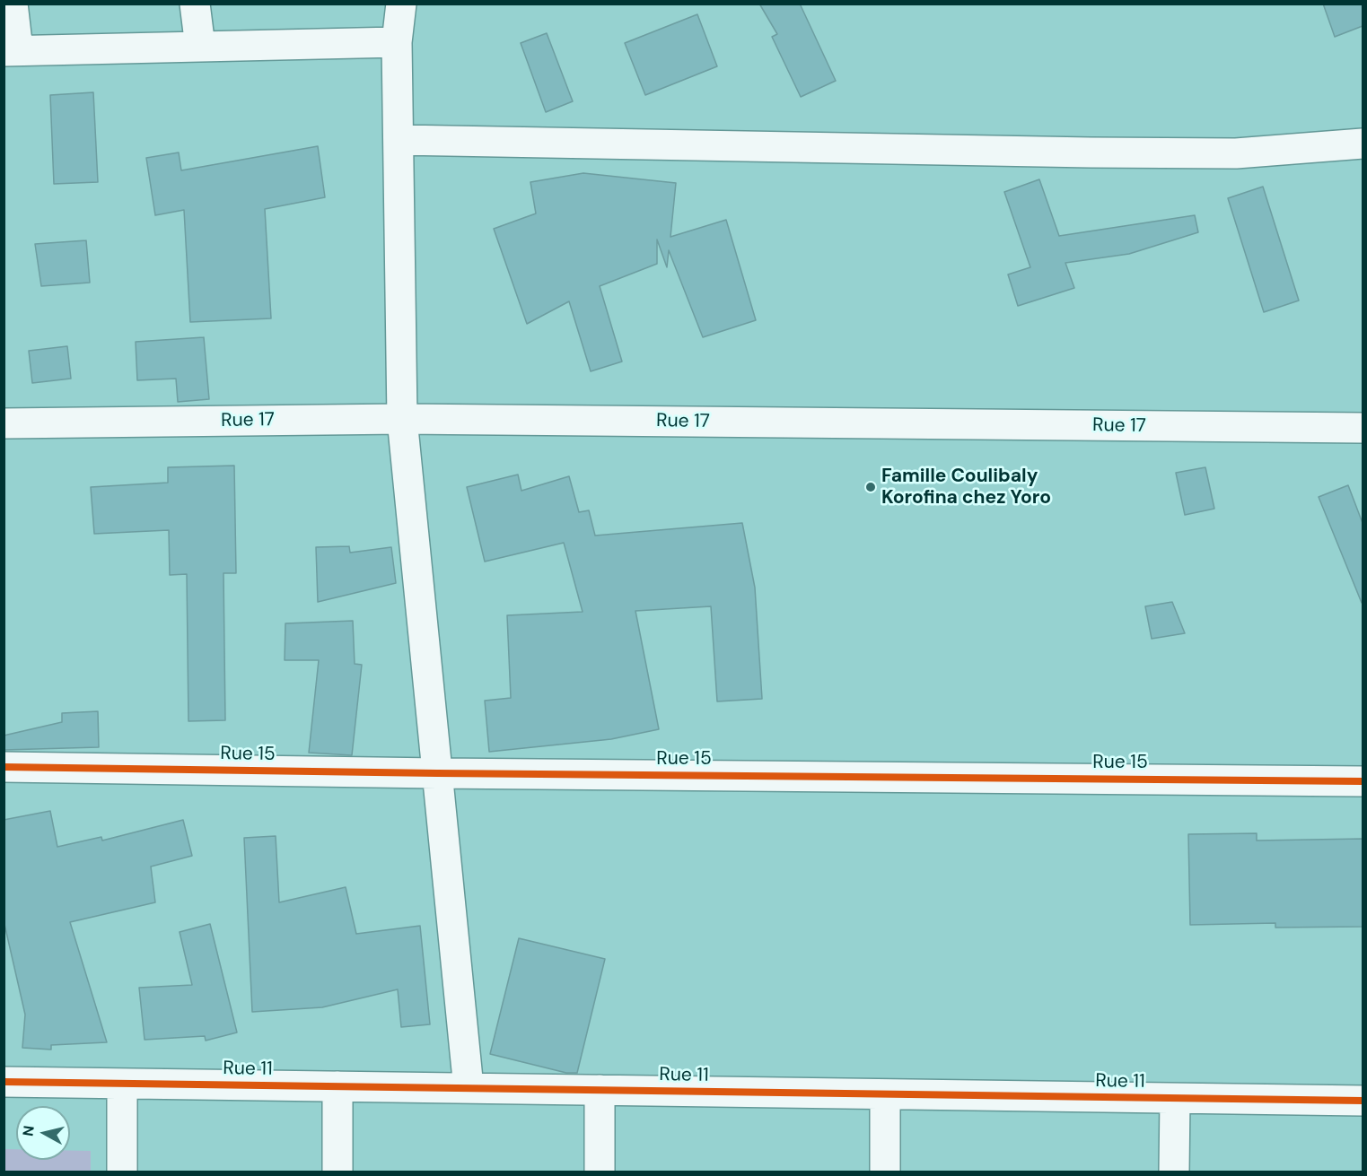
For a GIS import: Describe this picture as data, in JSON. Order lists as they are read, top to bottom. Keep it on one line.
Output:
{"streets":{"street":["Rue 17","Rue 15","Rue 11"]},"places":["Famille Coulibaly Korofina chez Yoro"],"north":"left"}
